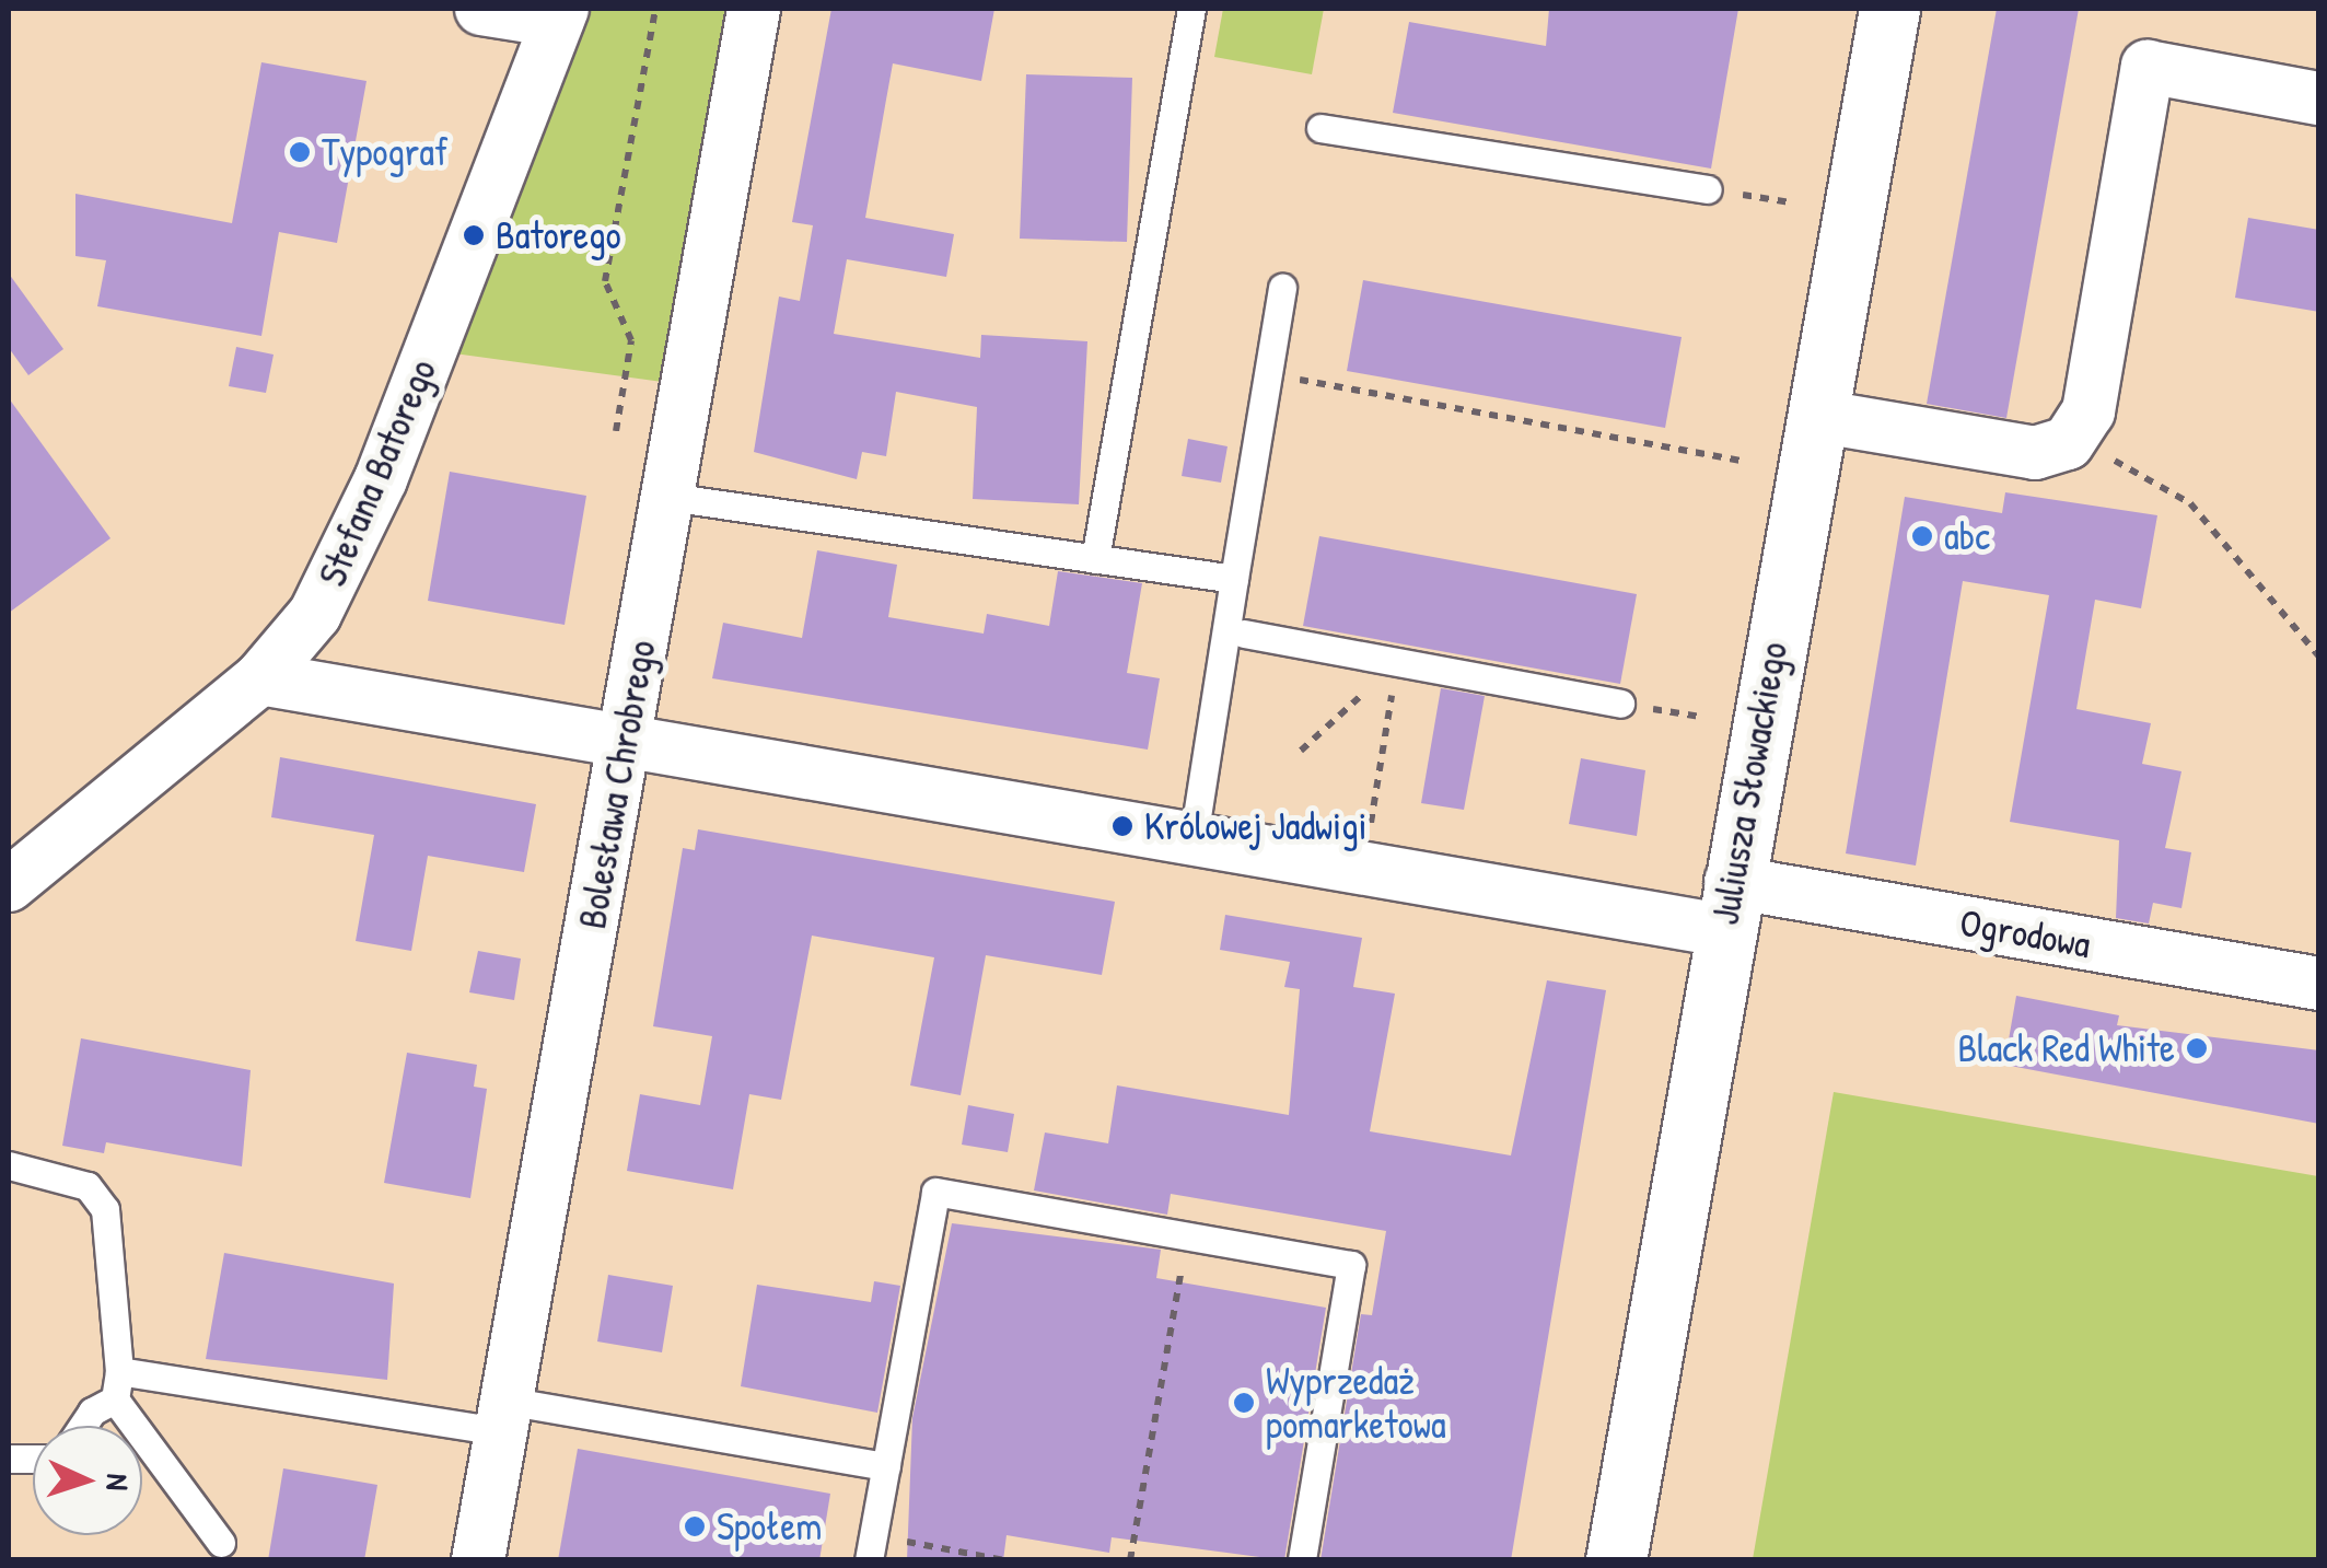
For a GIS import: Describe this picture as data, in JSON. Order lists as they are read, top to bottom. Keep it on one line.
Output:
{"streets":{"street":["Stefana Batorego","Juliusza Słowackiego","Bolesława Chrobrego","Ogrodowa"]},"crossings":[["Juliusza Słowackiego","Ogrodowa"]],"places":["Typograf","Batorego","abc","Królowej Jadwigi","Black Red White","Wyprzedaż pomarketowa","Społem"],"north":"right"}
